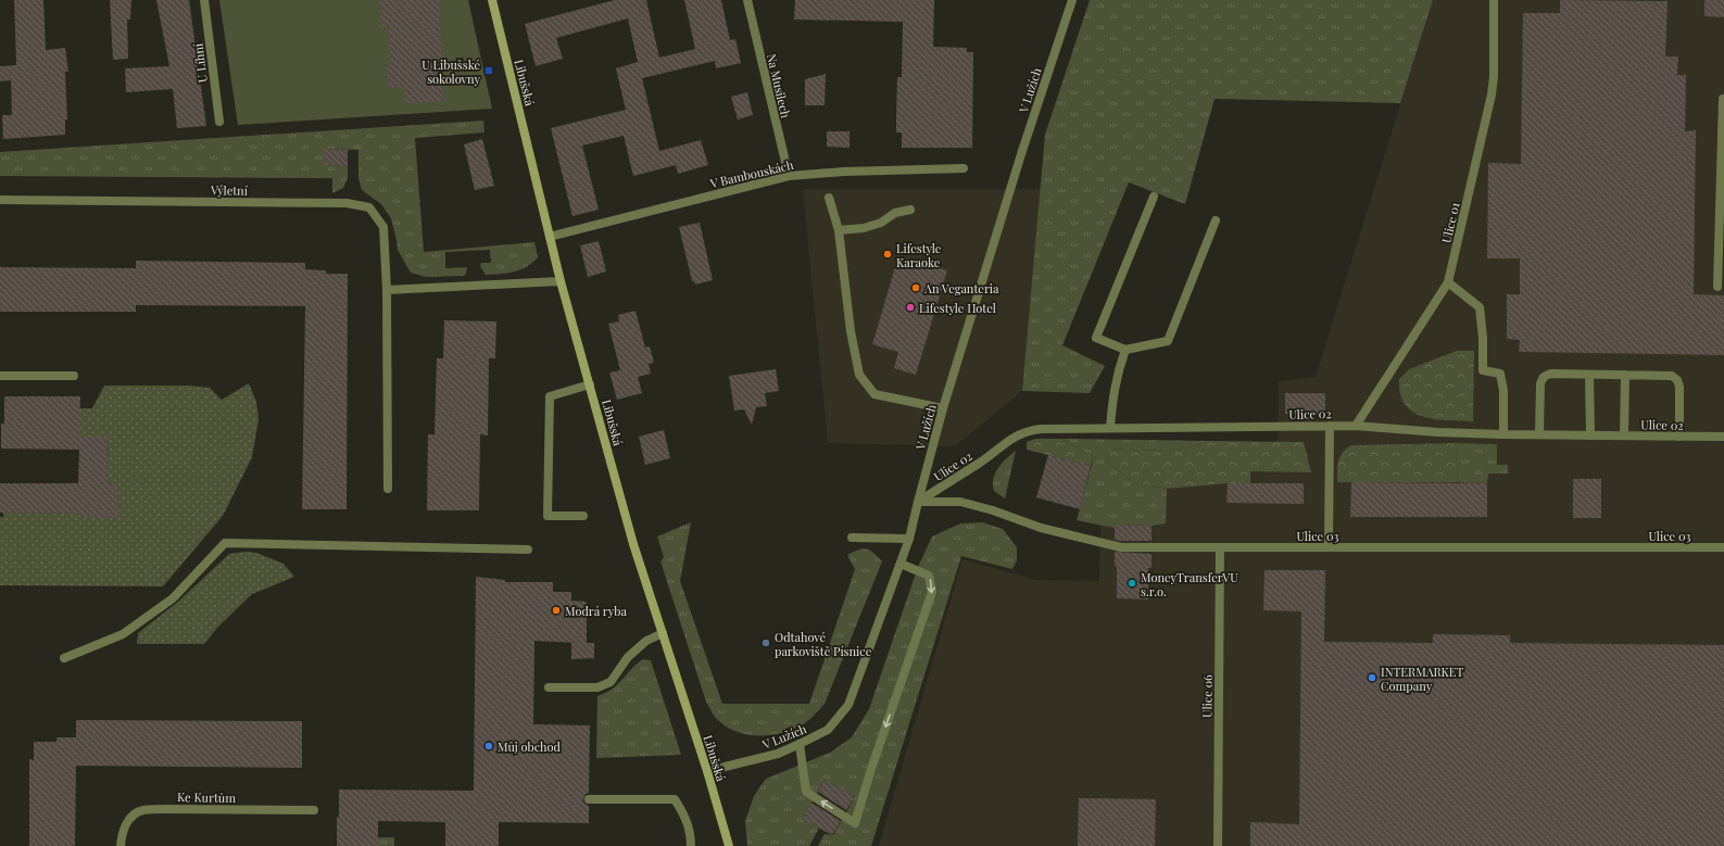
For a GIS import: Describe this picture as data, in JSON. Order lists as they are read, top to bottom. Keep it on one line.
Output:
{"streets":{"main road":["Libušská"],"street":["U Líhní","Na Musilech","V Lužích","V Bambouskách","Výletní","Ulice 01","Ulice 02","Ulice 03","Ulice 06","Ke Kurtům"]},"crossings":[["Libušská","V Lužích"],["Libušská","V Bambouskách"],["Na Musilech","V Bambouskách"],["V Lužích","Ulice 02"],["V Lužích","Ulice 03"],["Ulice 01","Ulice 02"],["Ulice 02","Ulice 03"],["Ulice 03","Ulice 06"]],"places":{"transit":["U Libušské sokolovny"],"other":["Lifestyle Karaoke","An Veganteria","Lifestyle Hotel","MoneyTransferVU s.r.o.","Modrá ryba","Odtahové parkoviště Písnice","INTERMARKET Company","Můj obchod"]}}
